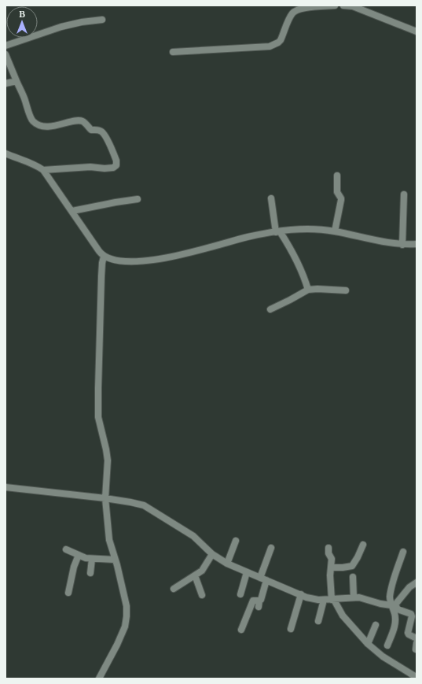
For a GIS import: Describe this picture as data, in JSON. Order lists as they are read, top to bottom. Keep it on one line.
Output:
{"north":"top"}
